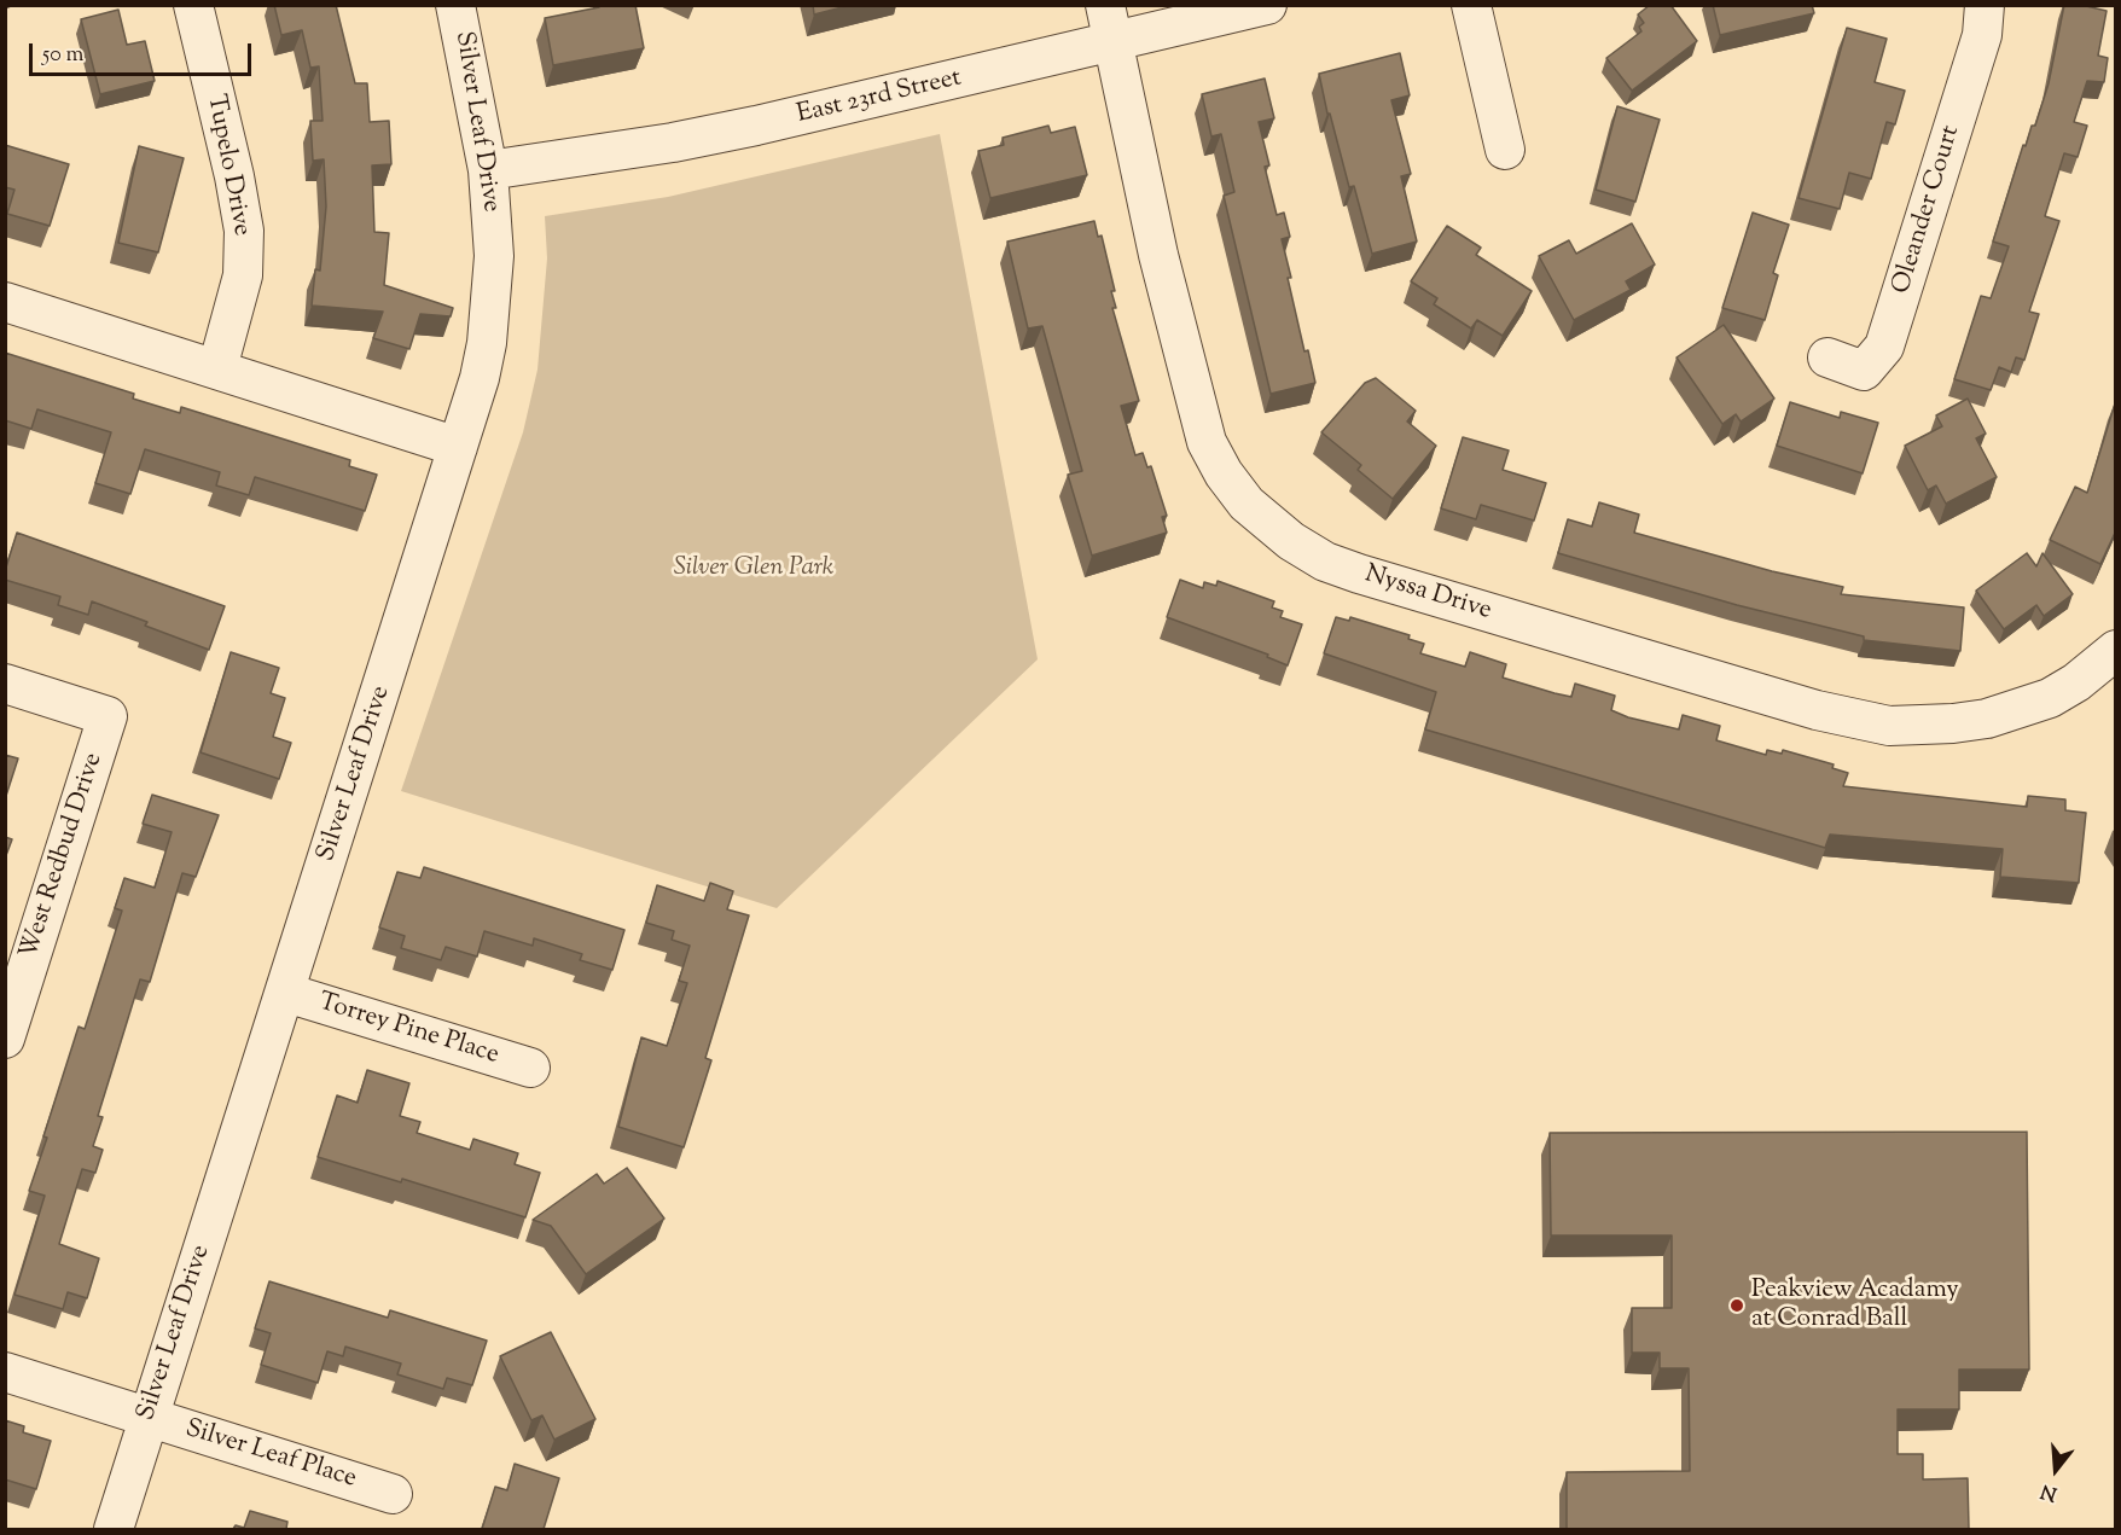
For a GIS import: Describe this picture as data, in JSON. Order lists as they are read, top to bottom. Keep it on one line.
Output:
{"streets":{"street":["East 23rd Street","Silver Leaf Drive","Tupelo Drive","Oleander Court","Nyssa Drive","West Redbud Drive","Torrey Pine Place","Silver Leaf Place"]},"crossings":[["East 23rd Street","Silver Leaf Drive"],["East 23rd Street","Nyssa Drive"],["Silver Leaf Drive","Torrey Pine Place"],["Silver Leaf Drive","Silver Leaf Place"]],"parks":["Silver Glen Park"],"places":["Peakview Acadamy at Conrad Ball"],"scale_bar":"50 m","north":"bottom"}
